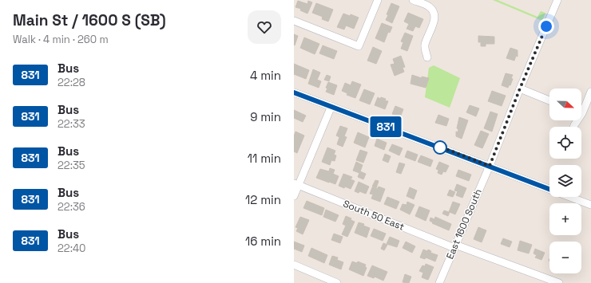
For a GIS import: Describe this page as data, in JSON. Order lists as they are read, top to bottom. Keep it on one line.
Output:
{"streets":{"street":["South 50 East","East 1600 South"]},"crossings":[["South 50 East","East 1600 South"]],"lines":["bus line 831"],"north":"right","page":{"heading":["Main St / 1600 S (SB)","Walk · 4 min · 260 m"],"on_map":"831","list":[{"mark":"831","name":"Bus","note":"22:28","value":"4 min"},{"mark":"831","name":"Bus","note":"22:33","value":"9 min"},{"mark":"831","name":"Bus","note":"22:35","value":"11 min"},{"mark":"831","name":"Bus","note":"22:36","value":"12 min"},{"mark":"831","name":"Bus","note":"22:40","value":"16 min"}],"map_buttons":["+","−"]}}
